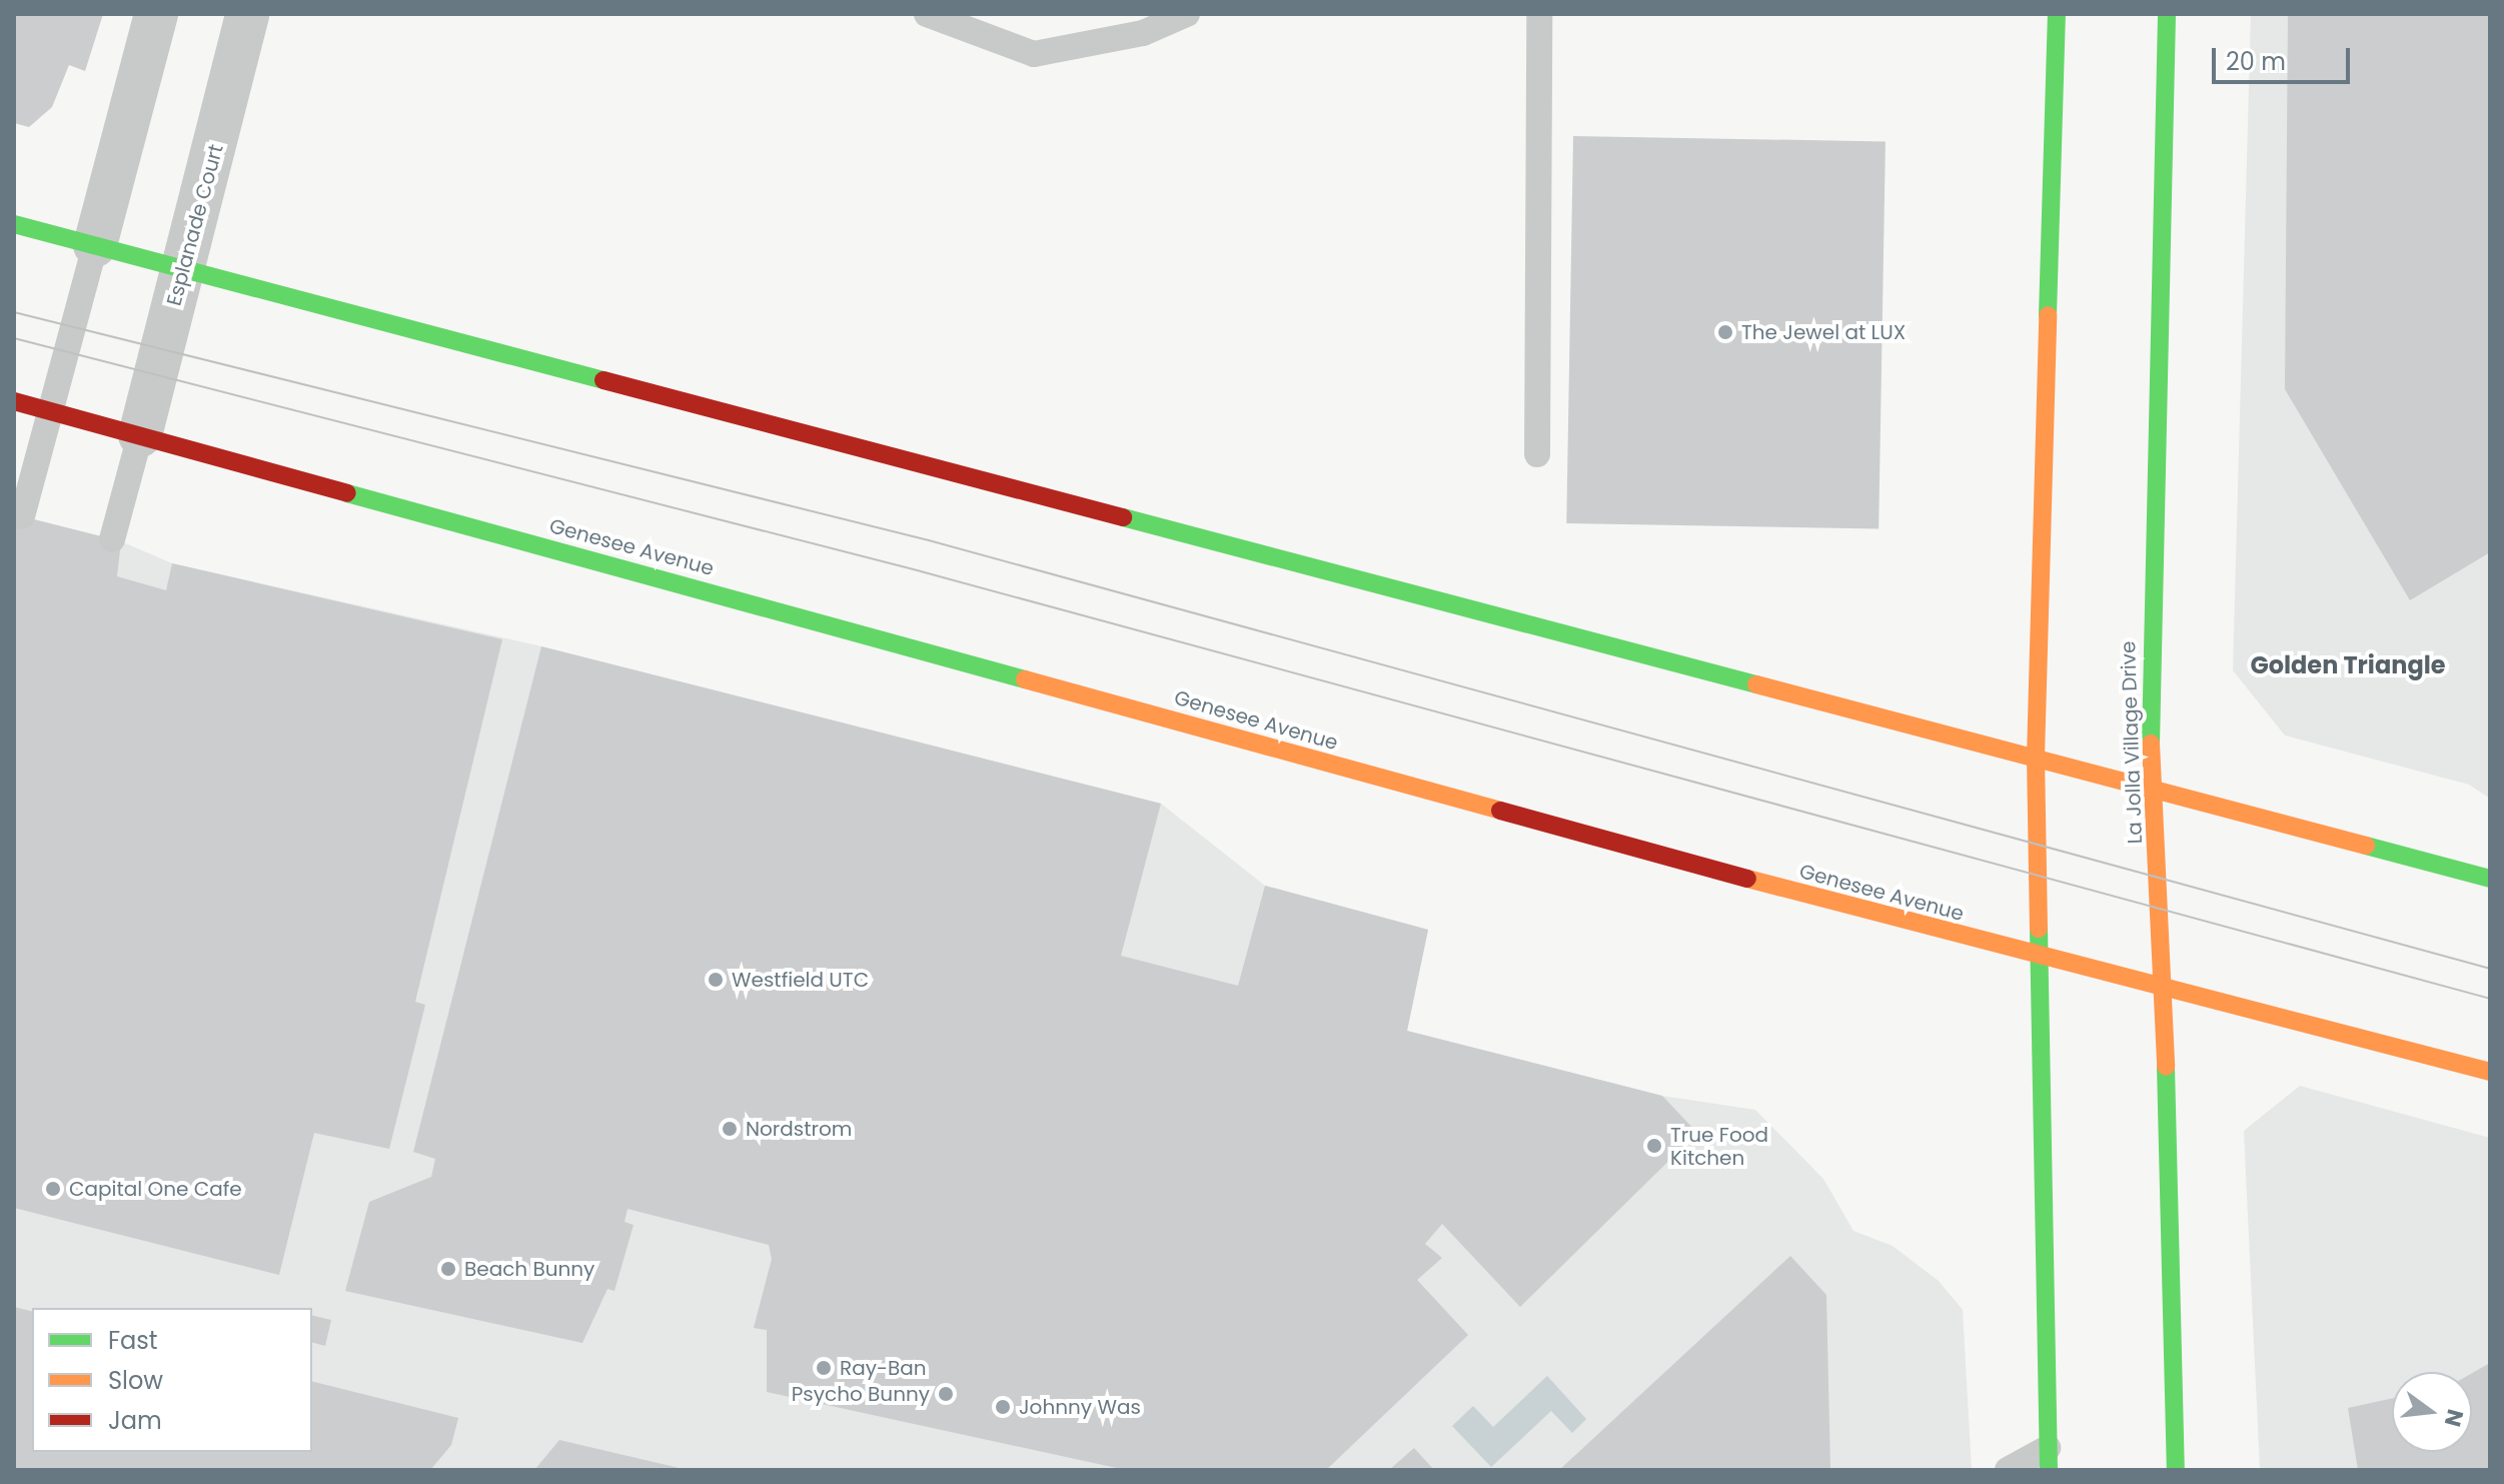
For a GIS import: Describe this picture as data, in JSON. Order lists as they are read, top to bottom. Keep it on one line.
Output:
{"streets":{"main road":["Genesee Avenue","La Jolla Village Drive"],"street":["Esplanade Court"]},"crossings":[["Esplanade Court","Genesee Avenue"],["Genesee Avenue","La Jolla Village Drive"]],"districts":["Golden Triangle"],"places":["The Jewel at LUX","Westfield UTC","Nordstrom","True Food Kitchen","Capital One Cafe","Beach Bunny","Ray-Ban","Psycho Bunny","Johnny Was"],"legend":["Fast","Slow","Jam"],"scale_bar":"20 m","north":"right"}
